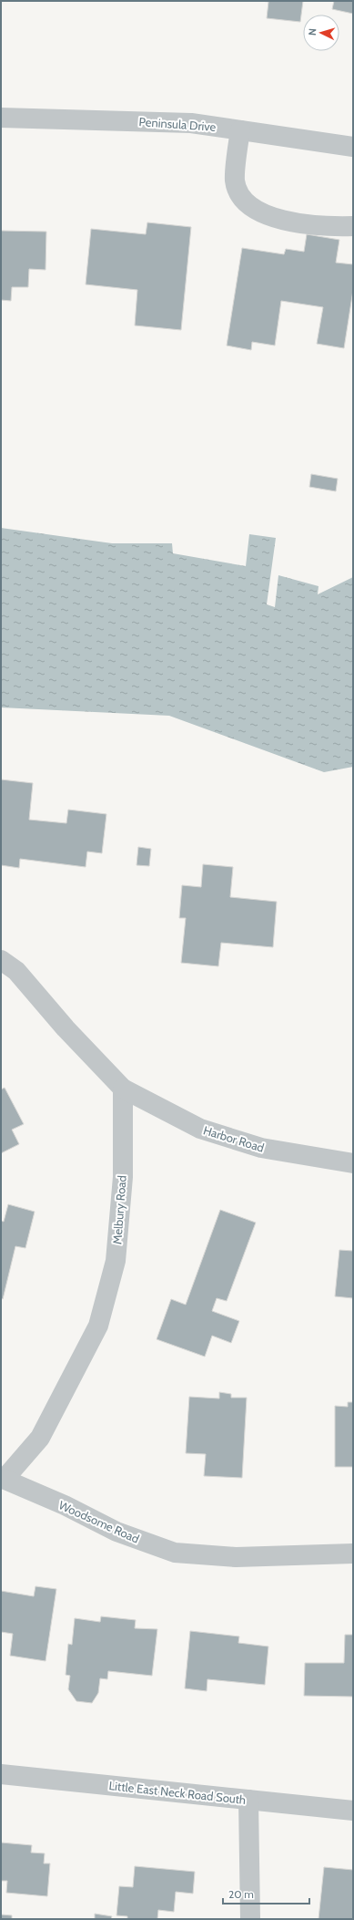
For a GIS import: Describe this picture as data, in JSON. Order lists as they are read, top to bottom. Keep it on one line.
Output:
{"streets":{"street":["Peninsula Drive","Harbor Road","Melbury Road","Woodsome Road","Little East Neck Road South"]},"crossings":[["Harbor Road","Melbury Road"],["Melbury Road","Woodsome Road"]],"scale_bar":"20 m","north":"left"}
